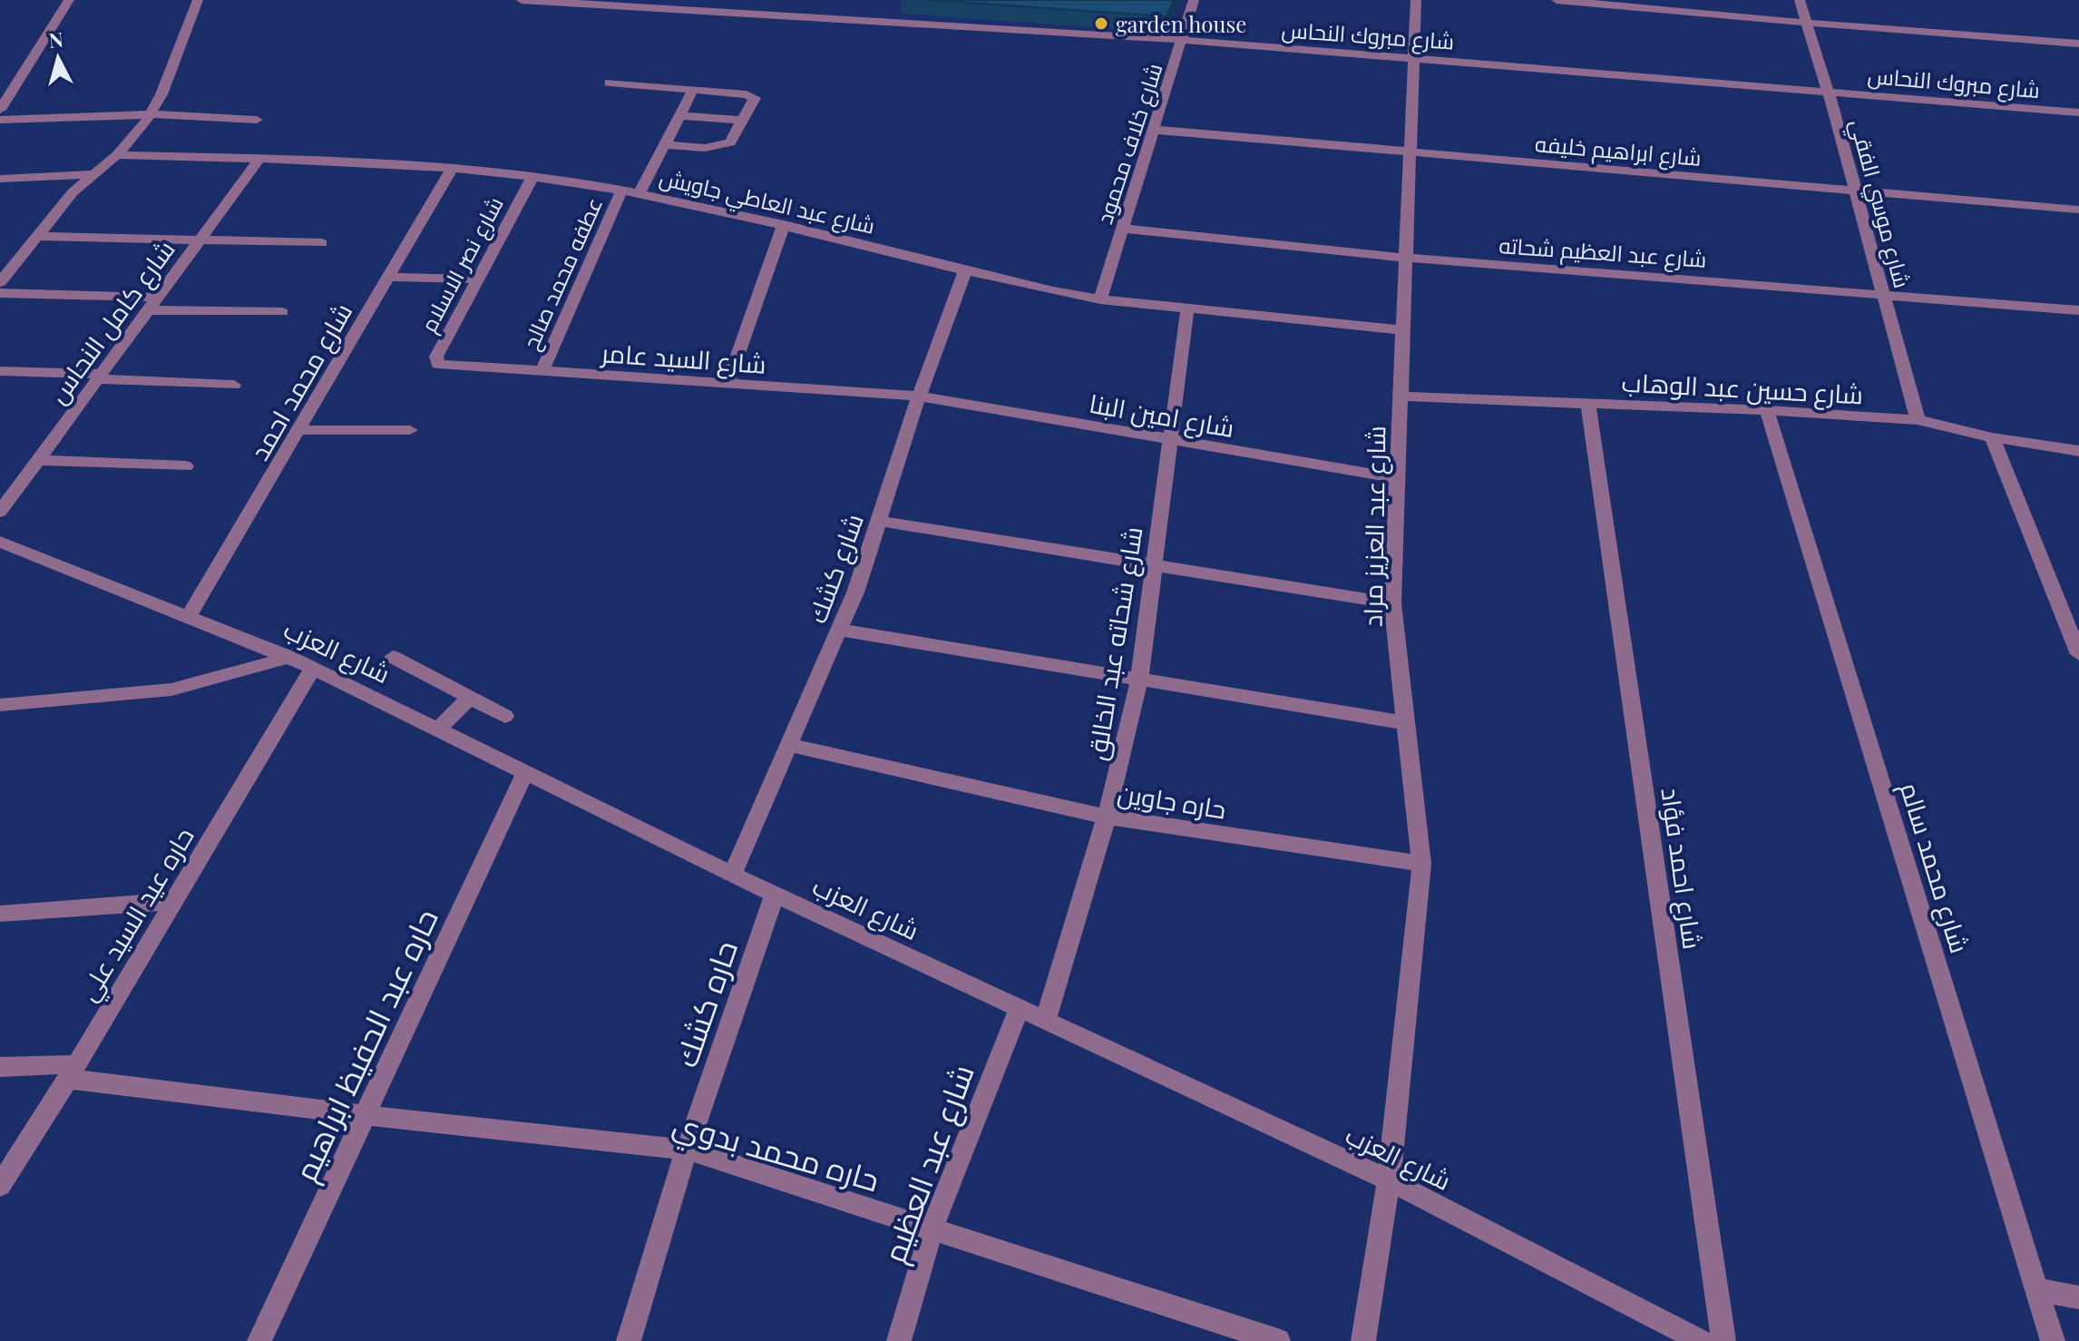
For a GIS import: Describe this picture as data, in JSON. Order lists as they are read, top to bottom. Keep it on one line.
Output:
{"streets":{"street":["شارع مبروك النحاس","شارع خلاف محمود","شارع ابراهيم خليفه","شارع عبد العاطي جاويش","شارع موسي الفقي","شارع عبد العظيم شحاته","شارع نصر الاسلام","عطفه محمد صالح","شارع كامل النحاس","شارع السيد عامر","شارع محمد احمد","شارع حسين عبد الوهاب","شارع امين البنا","شارع عبد العزيز مراد","شارع كشك","شارع شحاته عبد الخالق","شارع العزب","حاره جاوين","شارع محمد سالم","شارع احمد فؤاد","حاره عيد السيد علي","حاره كشك","حاره عبد الحفيظ ابراهيم","حاره محمد بدوي","شارع عبد العظيم"]},"crossings":[["شارع مبروك النحاس","شارع خلاف محمود"],["شارع مبروك النحاس","شارع موسي الفقي"],["شارع مبروك النحاس","شارع عبد العزيز مراد"],["شارع خلاف محمود","شارع ابراهيم خليفه"],["شارع خلاف محمود","شارع عبد العاطي جاويش"],["شارع خلاف محمود","شارع عبد العظيم شحاته"],["شارع ابراهيم خليفه","شارع موسي الفقي"],["شارع ابراهيم خليفه","شارع عبد العزيز مراد"],["شارع عبد العاطي جاويش","شارع نصر الاسلام"],["شارع عبد العاطي جاويش","عطفه محمد صالح"],["شارع عبد العاطي جاويش","شارع كامل النحاس"],["شارع عبد العاطي جاويش","شارع محمد احمد"],["شارع عبد العاطي جاويش","شارع عبد العزيز مراد"],["شارع عبد العاطي جاويش","شارع كشك"],["شارع عبد العاطي جاويش","شارع شحاته عبد الخالق"],["شارع موسي الفقي","شارع عبد العظيم شحاته"],["شارع موسي الفقي","شارع حسين عبد الوهاب"],["شارع عبد العظيم شحاته","شارع عبد العزيز مراد"],["شارع نصر الاسلام","شارع السيد عامر"],["عطفه محمد صالح","شارع السيد عامر"],["شارع السيد عامر","شارع امين البنا"],["شارع السيد عامر","شارع كشك"],["شارع محمد احمد","شارع العزب"],["شارع حسين عبد الوهاب","شارع عبد العزيز مراد"],["شارع حسين عبد الوهاب","شارع محمد سالم"],["شارع حسين عبد الوهاب","شارع احمد فؤاد"],["شارع امين البنا","شارع عبد العزيز مراد"],["شارع امين البنا","شارع كشك"],["شارع امين البنا","شارع شحاته عبد الخالق"],["شارع عبد العزيز مراد","شارع العزب"],["شارع عبد العزيز مراد","حاره جاوين"],["شارع كشك","شارع العزب"],["شارع كشك","حاره جاوين"],["شارع شحاته عبد الخالق","شارع العزب"],["شارع شحاته عبد الخالق","حاره جاوين"],["شارع العزب","حاره عيد السيد علي"],["شارع العزب","حاره كشك"],["شارع العزب","حاره عبد الحفيظ ابراهيم"],["شارع العزب","شارع عبد العظيم"],["حاره عيد السيد علي","حاره محمد بدوي"],["حاره كشك","حاره محمد بدوي"],["حاره عبد الحفيظ ابراهيم","حاره محمد بدوي"],["حاره محمد بدوي","شارع عبد العظيم"]],"places":["garden house"],"north":"top"}
